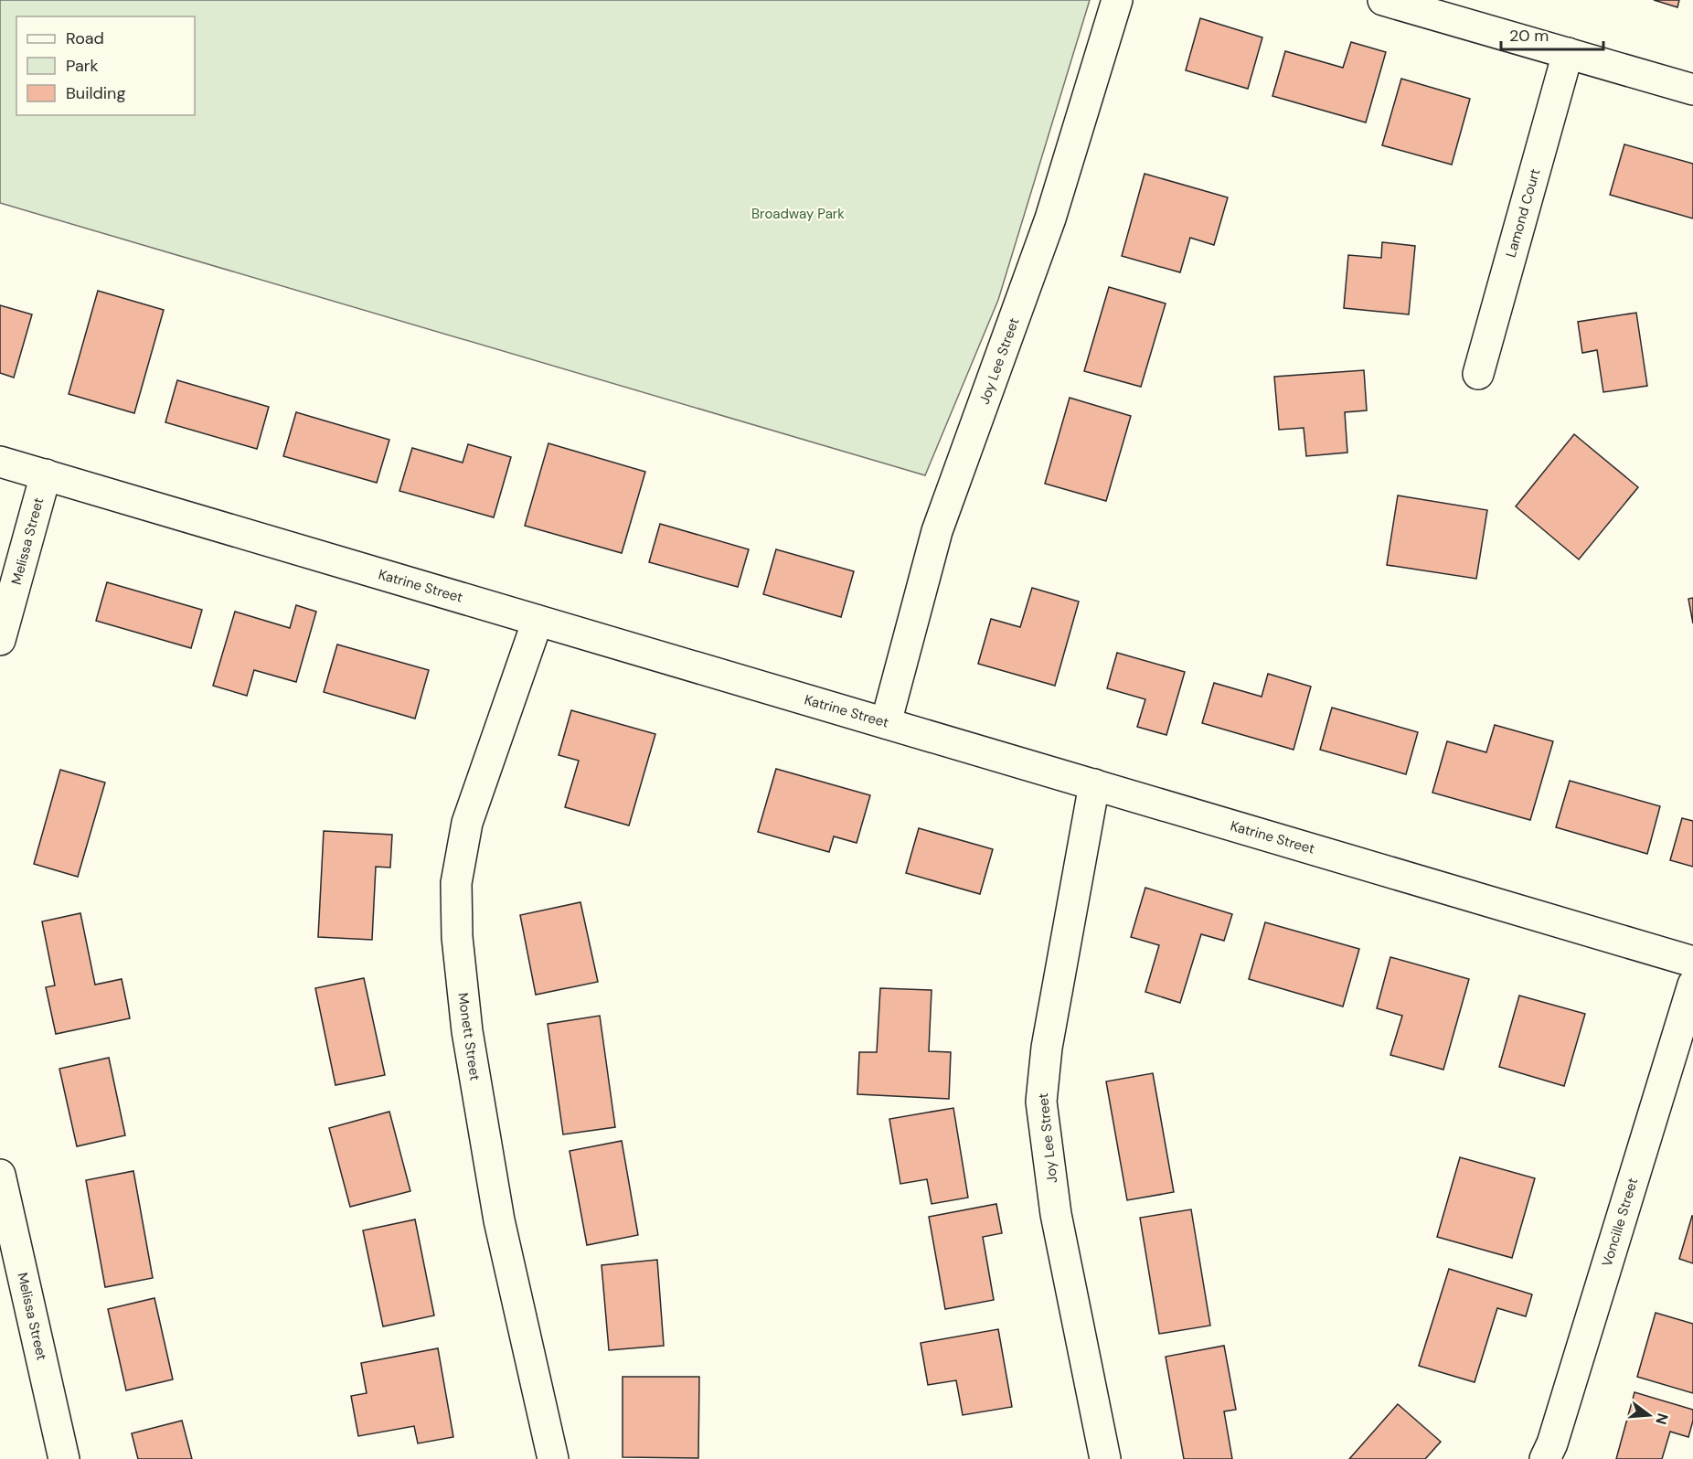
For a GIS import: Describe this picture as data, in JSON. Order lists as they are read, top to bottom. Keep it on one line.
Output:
{"streets":{"street":["Lamond Court","Joy Lee Street","Melissa Street","Katrine Street","Monett Street","Voncille Street"]},"crossings":[["Joy Lee Street","Katrine Street"],["Melissa Street","Katrine Street"],["Katrine Street","Monett Street"]],"parks":["Broadway Park"],"legend":["Road","Park","Building"],"scale_bar":"20 m","north":"right"}
